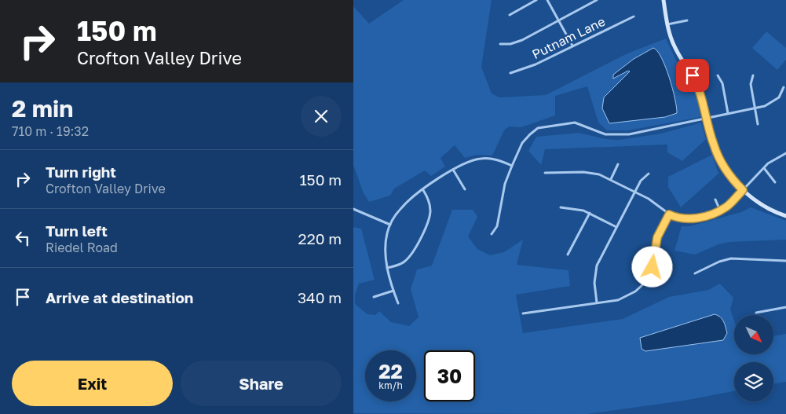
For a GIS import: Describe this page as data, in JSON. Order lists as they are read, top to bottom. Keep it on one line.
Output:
{"streets":{"street":["Putnam Lane"]},"north":"bottom right","page":{"turn":["150 m","Crofton Valley Drive"],"heading":["2 min","710 m · 19:32"],"list":[{"name":"Turn right","note":"Crofton Valley Drive","value":"150 m"},{"name":"Turn left","note":"Riedel Road","value":"220 m"},{"name":"Arrive at destination","value":"340 m"}],"speed":"22 km/h","limit":"30","buttons":["Exit","Share"]}}
